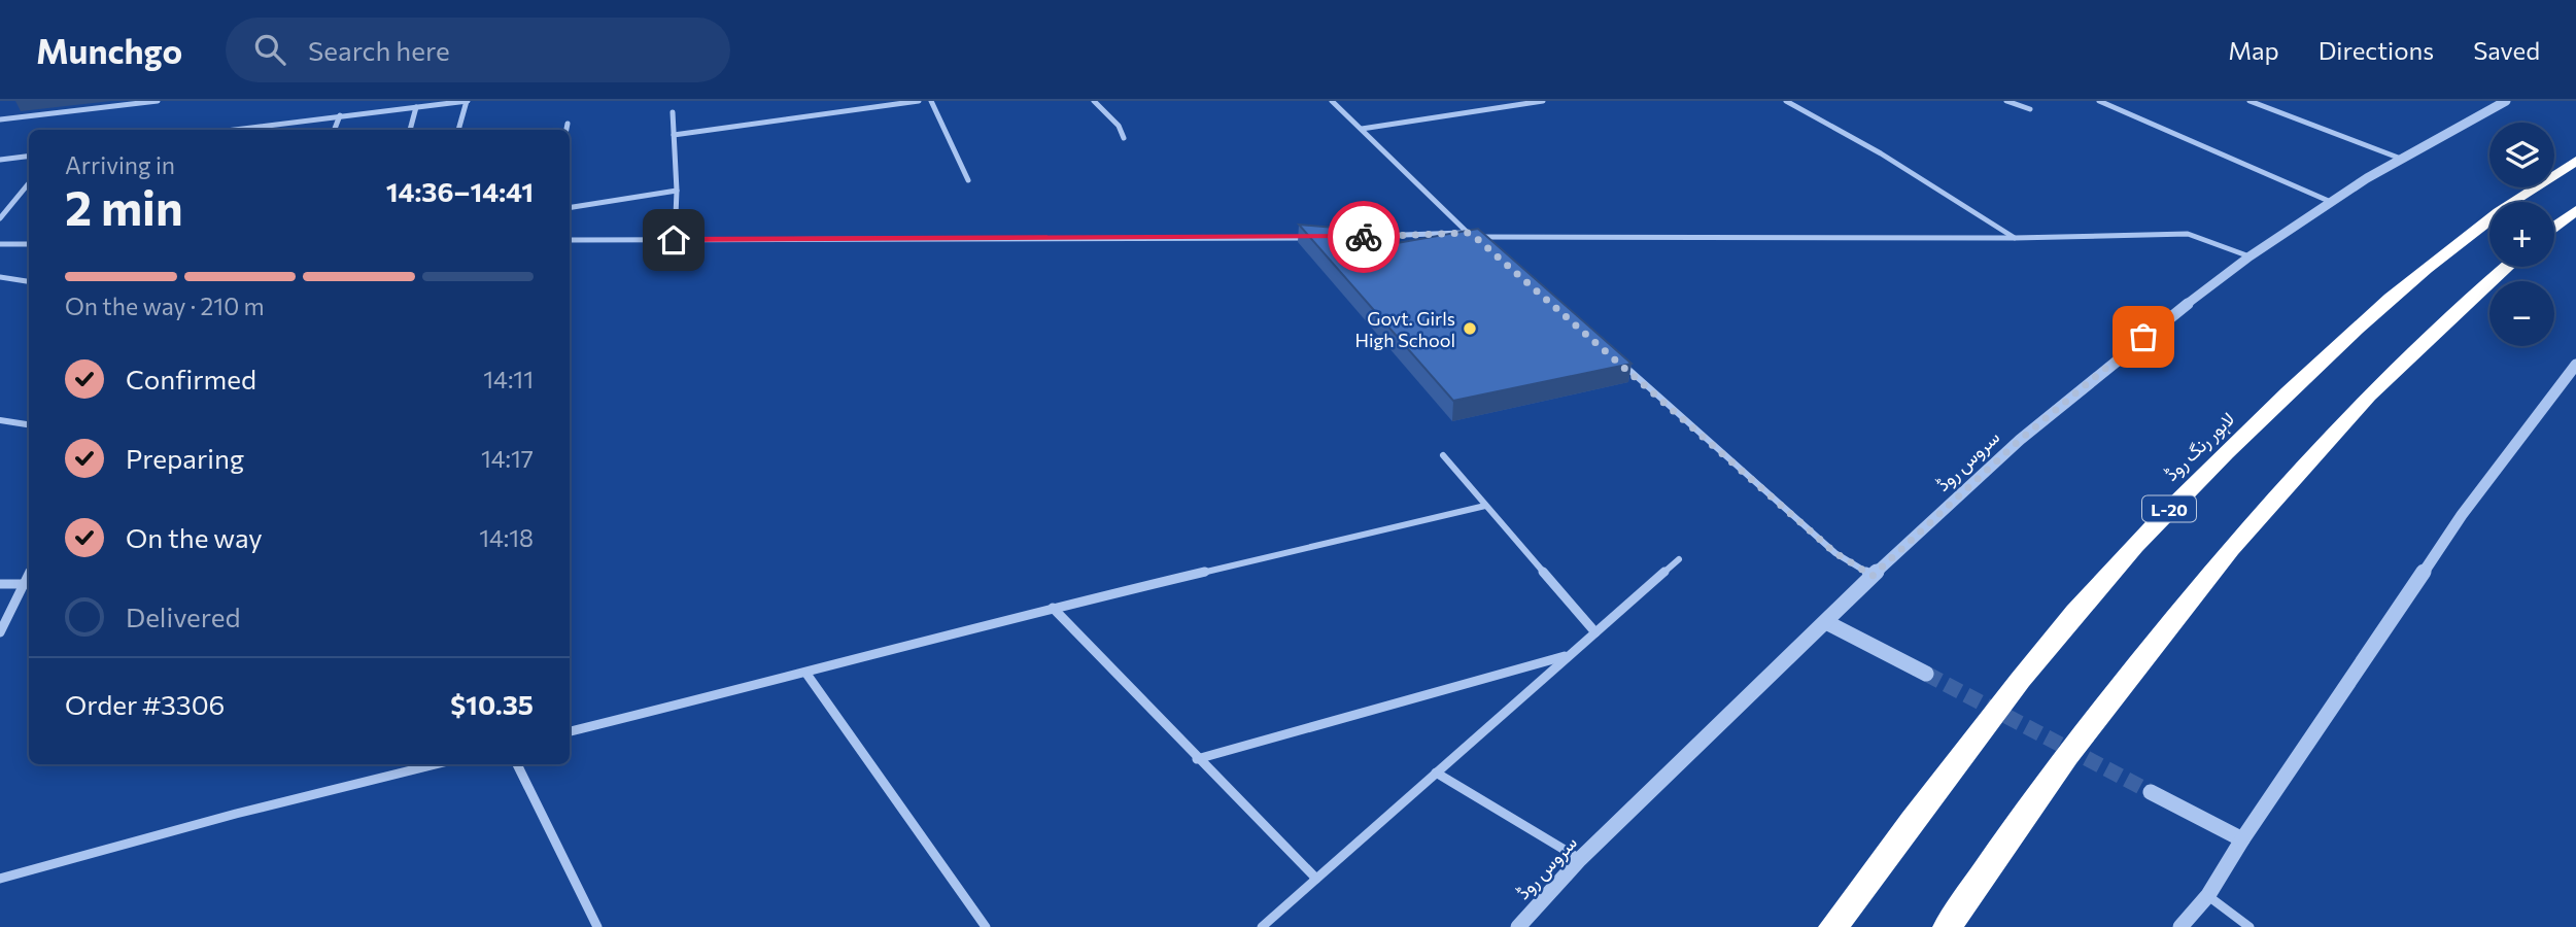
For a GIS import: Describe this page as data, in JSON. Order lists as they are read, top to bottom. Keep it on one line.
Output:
{"streets":{"highway":["لاہور رنگ روڈ","L-20"],"street":["سروس روڈ"]},"places":["Govt. Girls High School"],"page":{"header":"Munchgo","search":"Search here","nav":["Map","Directions","Saved"],"map_buttons":["+","−"],"heading":["2 min","Arriving in","14:36–14:41"],"panel":["Order #3306","$10.35"],"bar":"On the way · 210 m","list":[["Confirmed","14:11"],["Preparing","14:17"],["On the way","14:18"],"Delivered"]}}
